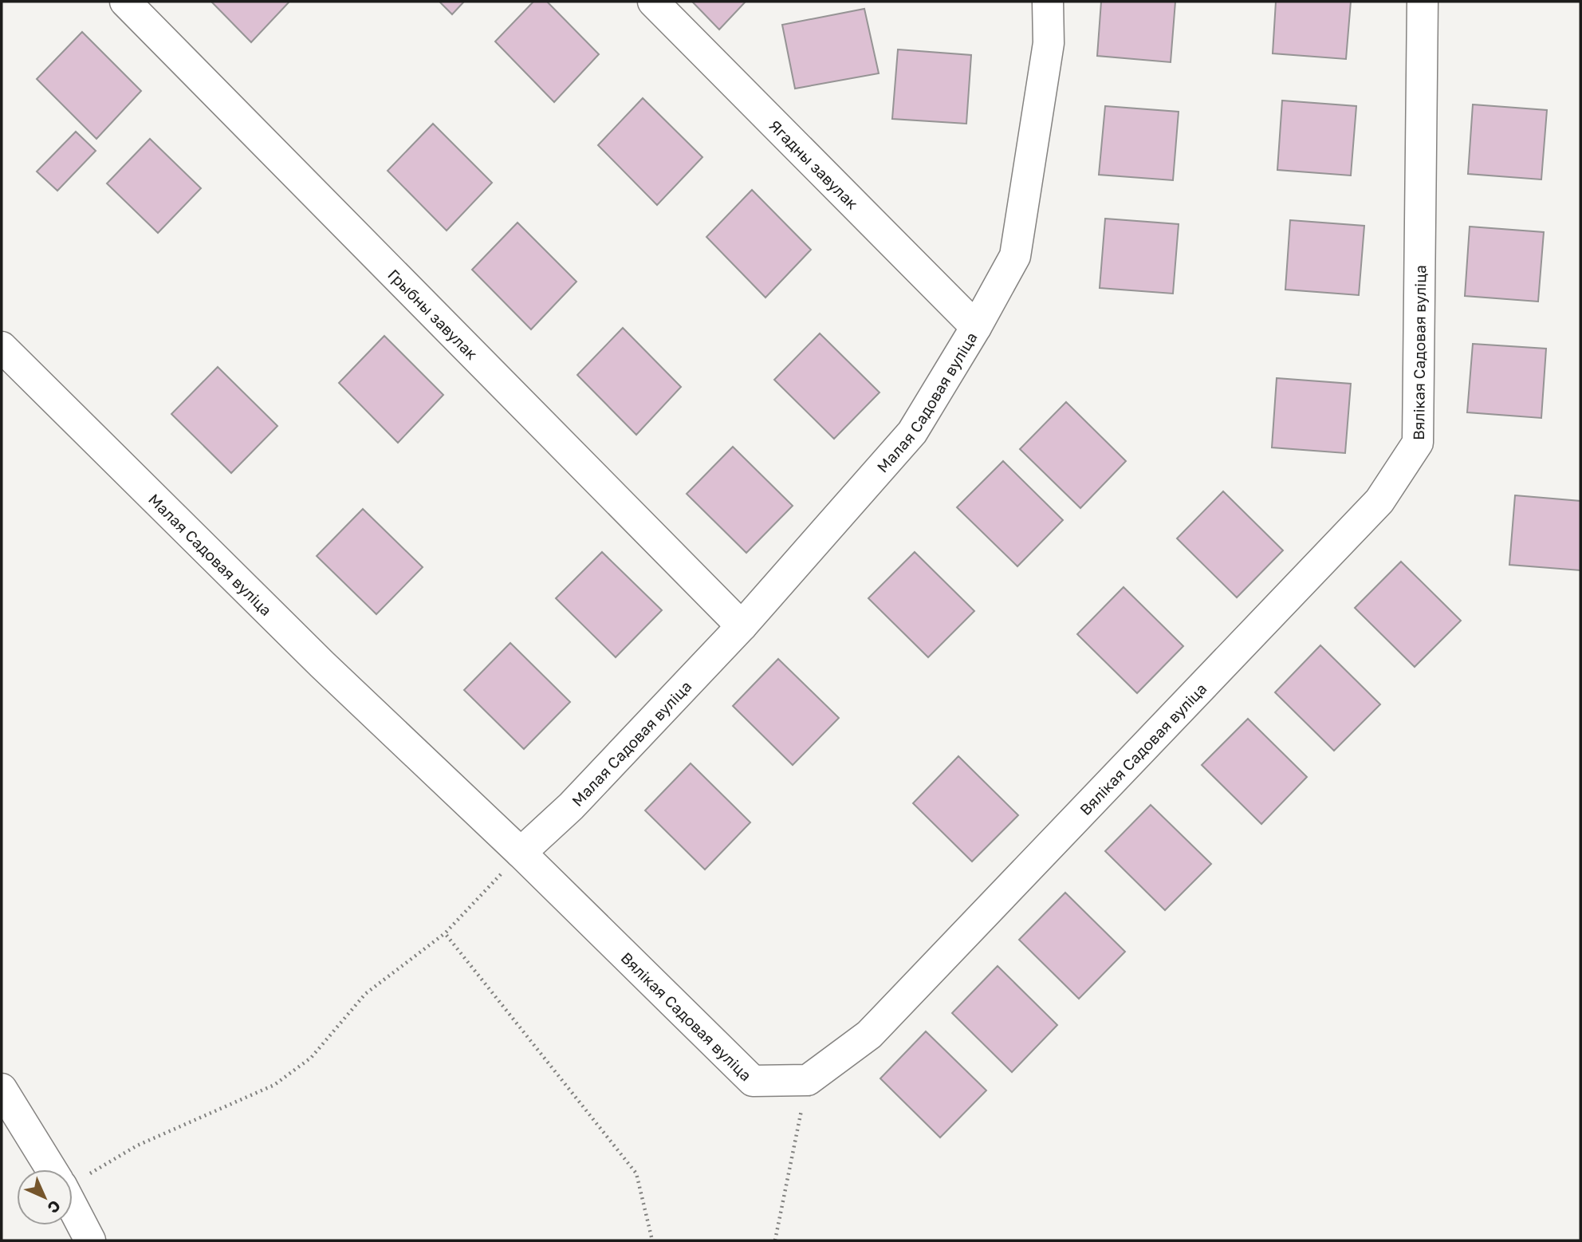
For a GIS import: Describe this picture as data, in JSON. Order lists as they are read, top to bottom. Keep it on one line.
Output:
{"streets":{"street":["Ягадны завулак","Грыбны завулак","Вялікая Садовая вуліца","Малая Садовая вуліца"]},"crossings":[["Ягадны завулак","Малая Садовая вуліца"],["Грыбны завулак","Малая Садовая вуліца"],["Вялікая Садовая вуліца","Малая Садовая вуліца"]],"north":"bottom right"}
